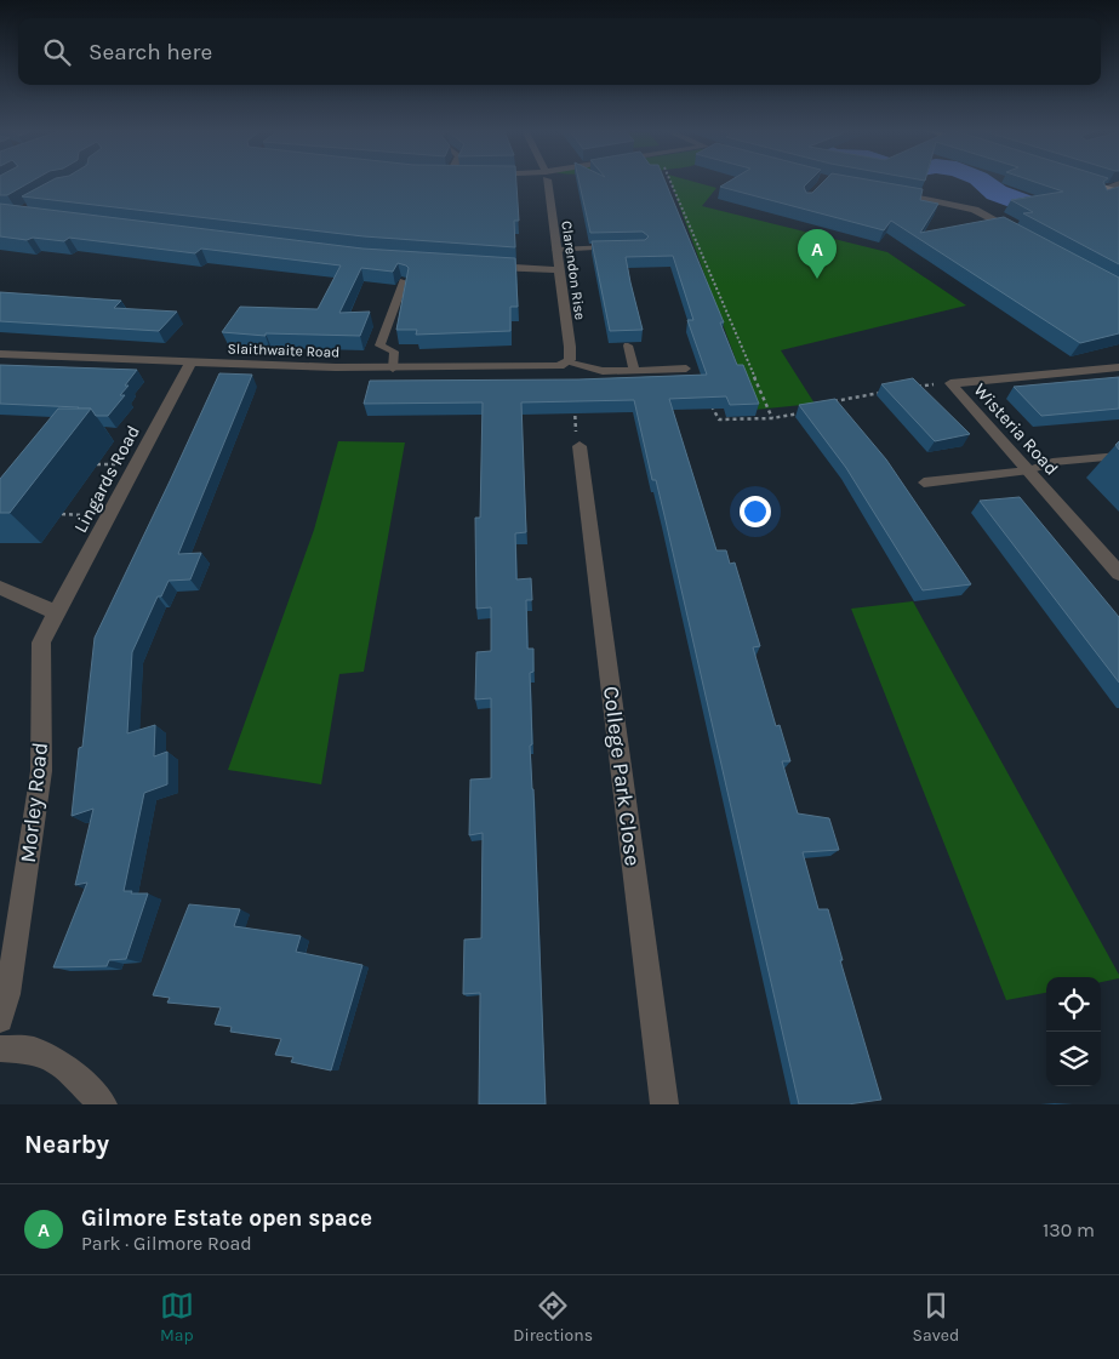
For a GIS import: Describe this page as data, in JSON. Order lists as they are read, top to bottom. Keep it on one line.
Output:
{"streets":{"street":["Clarendon Rise","Slaithwaite Road","Wisteria Road","Lingards Road","College Park Close","Morley Road"]},"crossings":[["Clarendon Rise","Slaithwaite Road"],["Slaithwaite Road","Lingards Road"],["Lingards Road","Morley Road"]],"page":{"search":"Search here","pins":"A","heading":"Nearby","list":[{"mark":"A","name":"Gilmore Estate open space","note":"Park · Gilmore Road","value":"130 m"}],"nav":["Map","Directions","Saved"]}}
